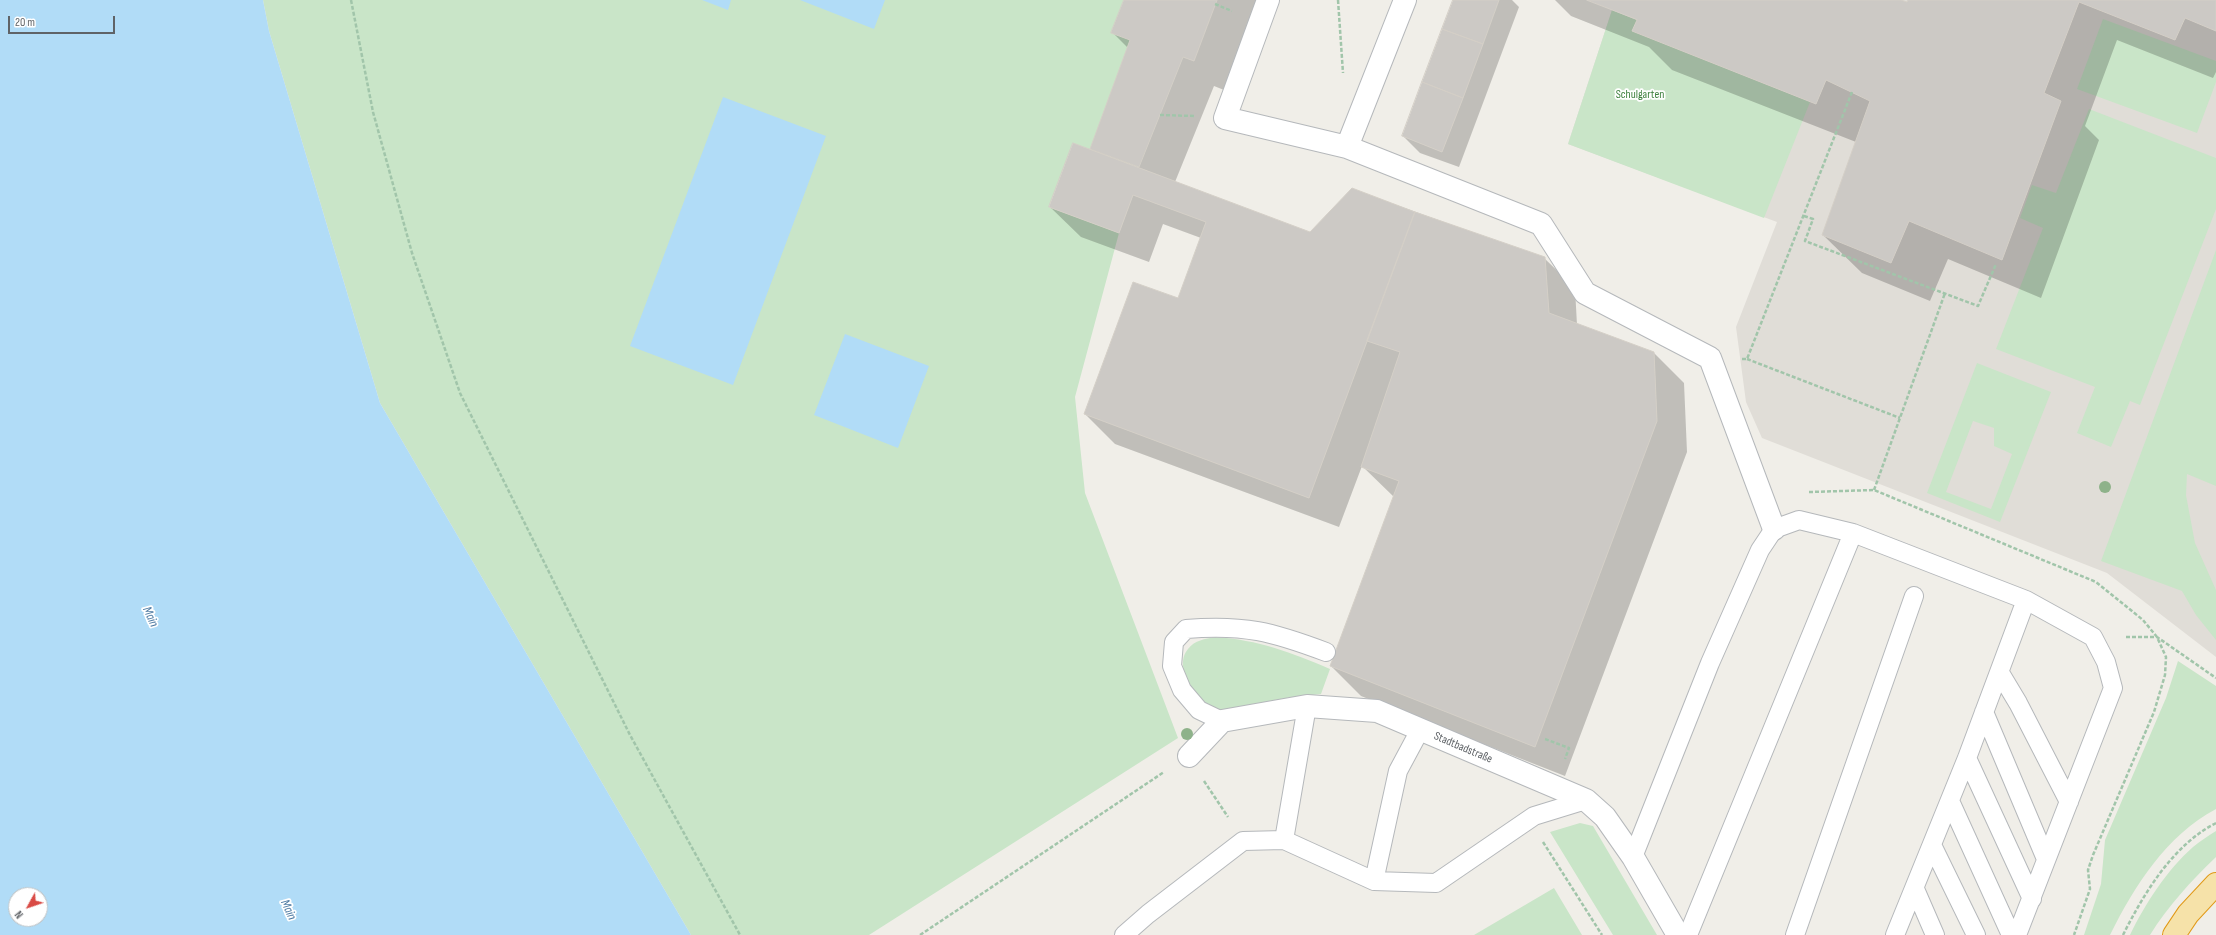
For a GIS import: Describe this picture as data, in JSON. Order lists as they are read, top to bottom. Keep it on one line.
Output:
{"streets":{"street":["Stadtbadstraße"]},"water":["Main"],"parks":["Schulgarten"],"scale_bar":"20 m","north":"bottom left"}
